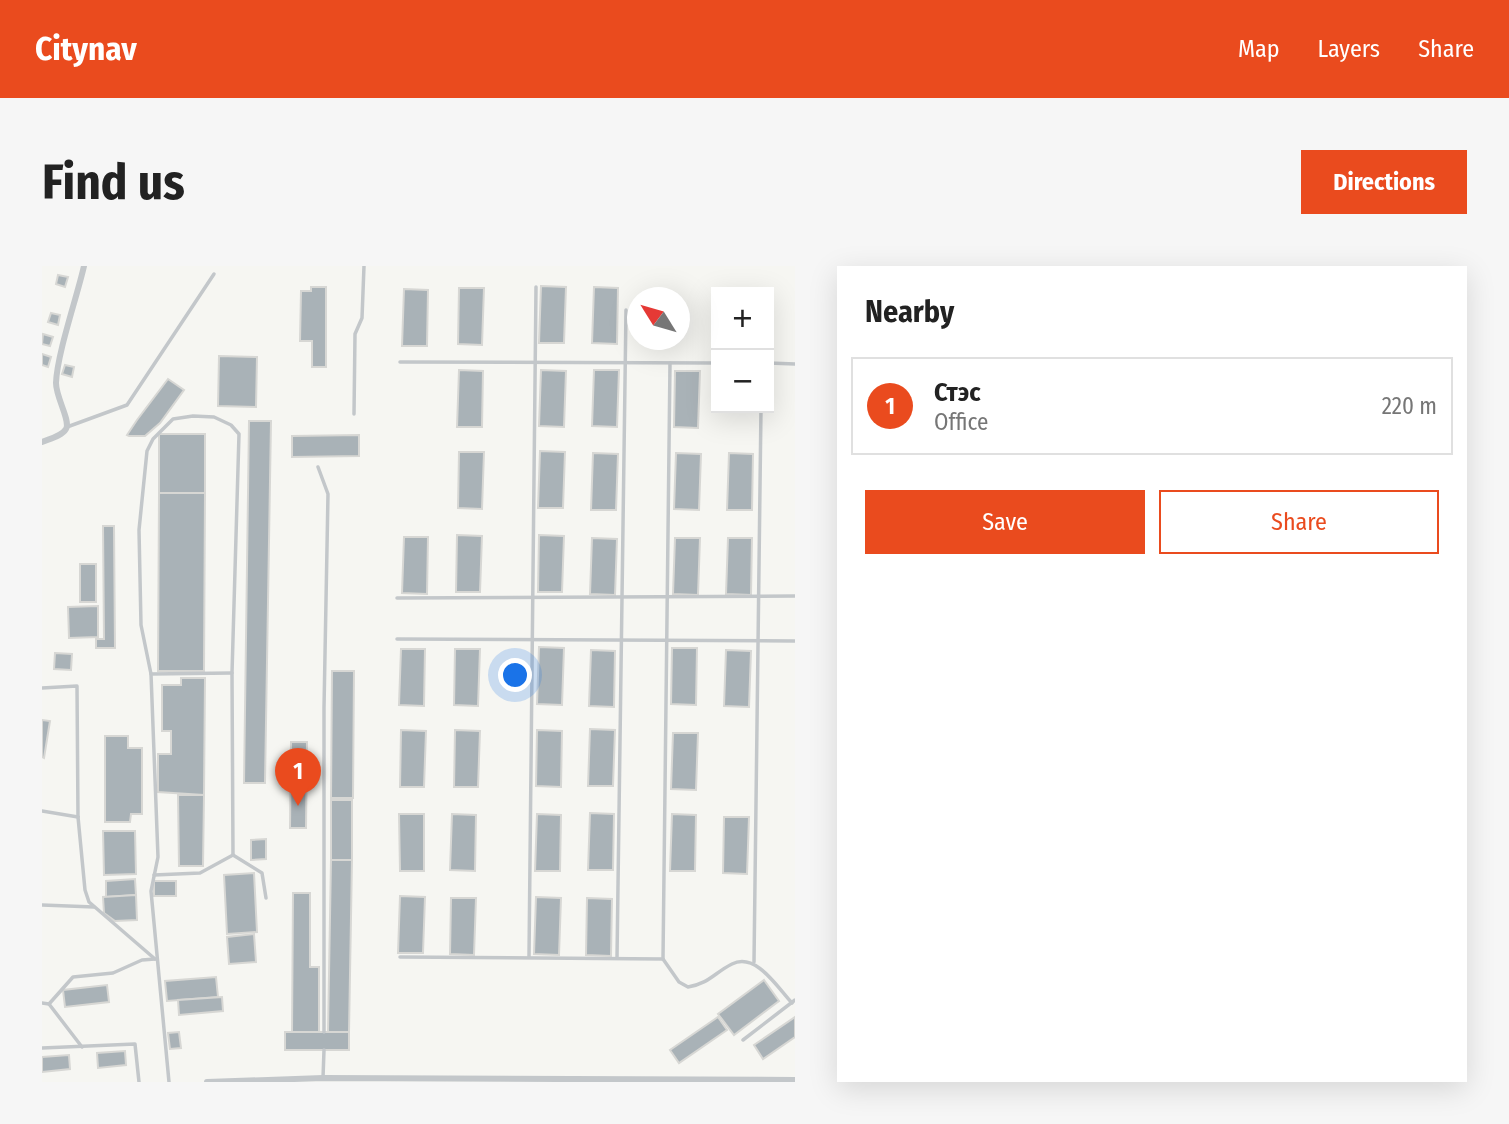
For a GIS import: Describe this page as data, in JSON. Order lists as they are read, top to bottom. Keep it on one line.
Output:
{"north":"top left","page":{"header":"Citynav","nav":["Map","Layers","Share"],"buttons":["Directions",["Save","Share"]],"title":"Find us","heading":"Nearby","map_buttons":["+","−"],"list":[{"mark":"1","name":"Стэс","note":"Office","value":"220 m"}],"pins":"1"}}
